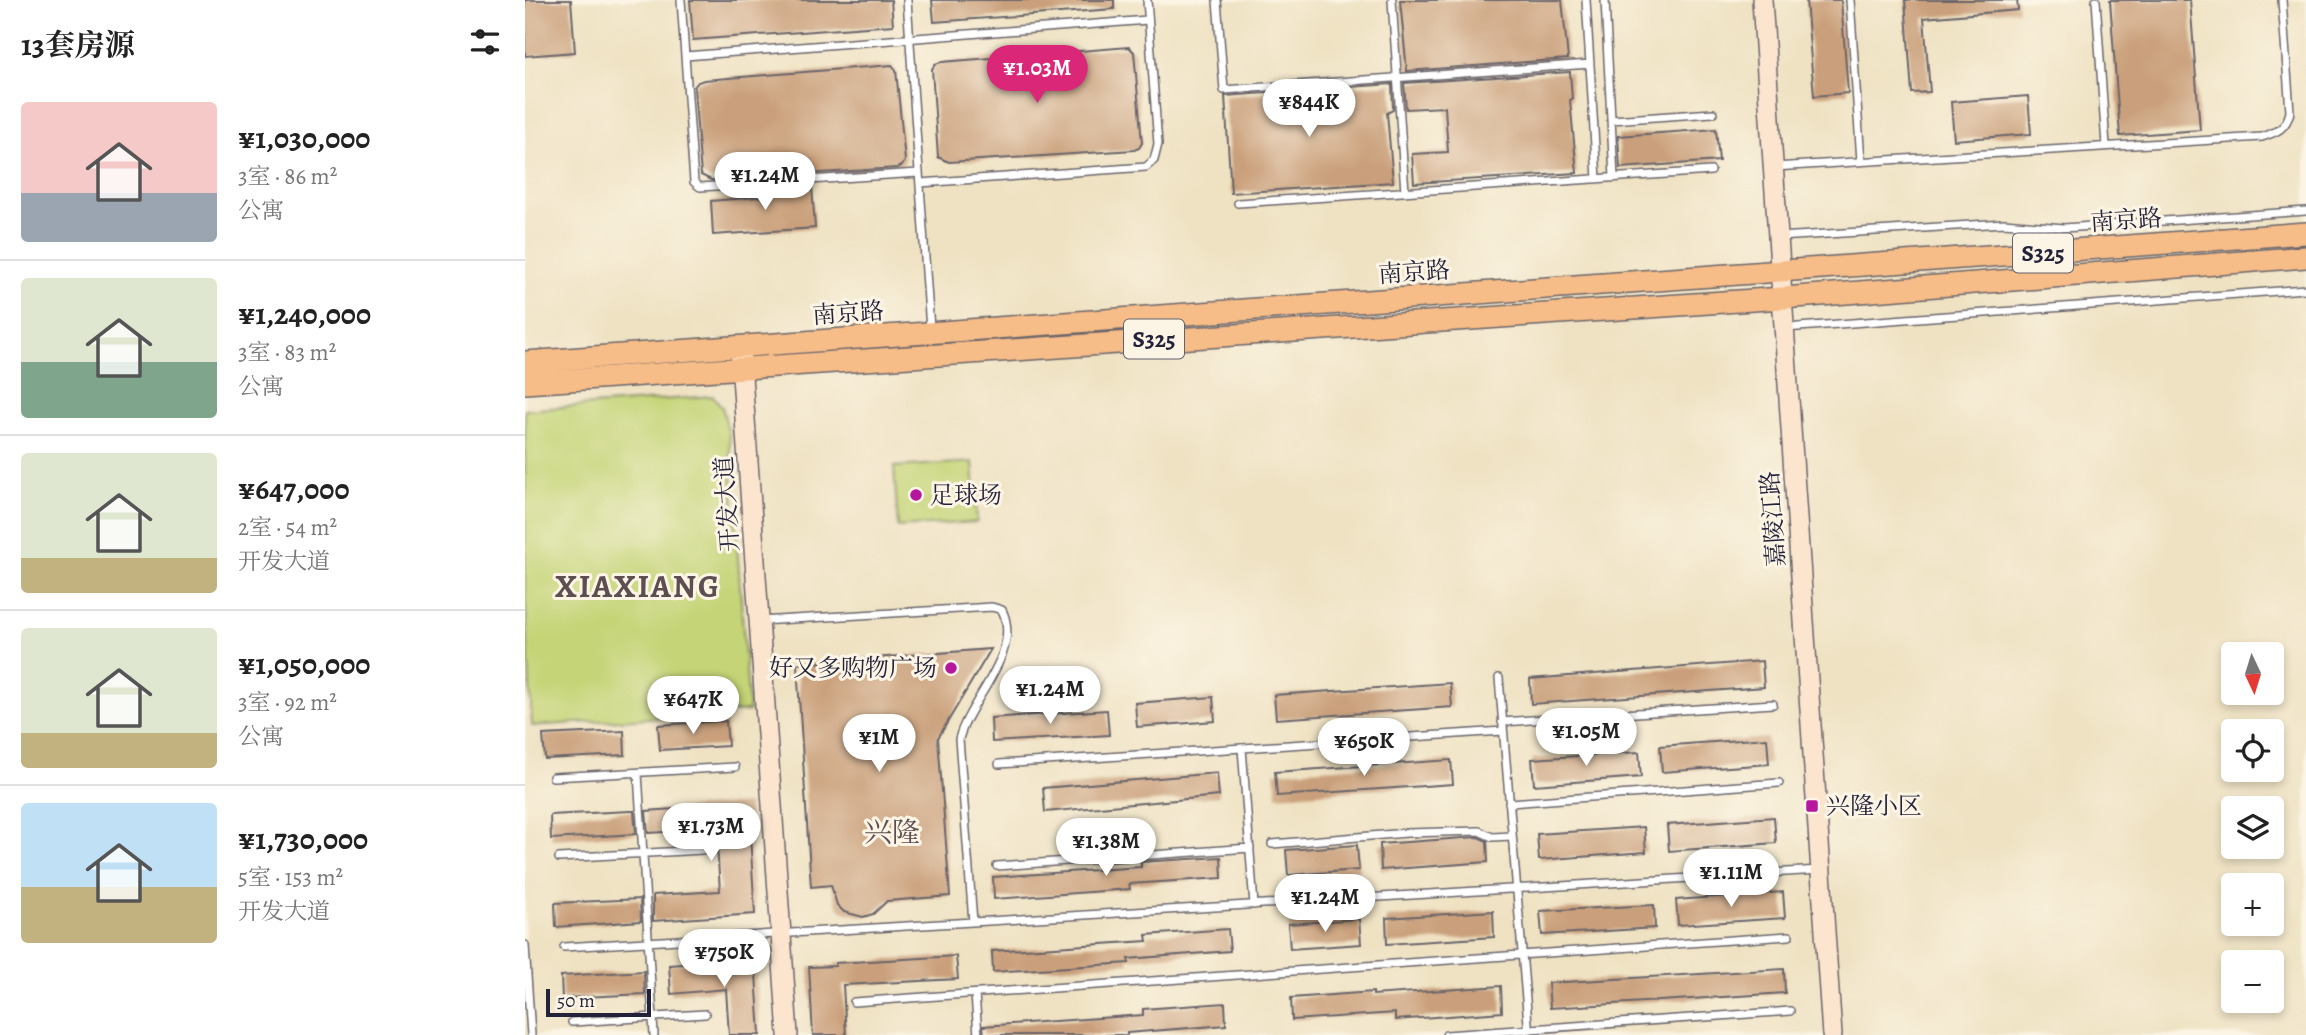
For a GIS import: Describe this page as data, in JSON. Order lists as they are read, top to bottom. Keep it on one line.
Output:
{"streets":{"main road":["南京路","S325"],"street":["开发大道","嘉陵江路"]},"crossings":[["南京路","开发大道"],["南京路","嘉陵江路"]],"districts":["XIAXIANG","兴隆"],"places":{"other":["足球场","好又多购物广场"],"transit":["兴隆小区"]},"scale_bar":"50 m","north":"bottom","page":{"heading":"13套房源","price":["¥1.03M","¥844K","¥1.24M","¥1.24M","¥647K","¥1.05M","¥1M","¥650K","¥1.73M","¥1.38M","¥1.11M","¥1.24M","¥750K"],"list":[{"name":"¥1,030,000","note":"3室 · 86 m² · 公寓"},{"name":"¥1,240,000","note":"3室 · 83 m² · 公寓"},{"name":"¥647,000","note":"2室 · 54 m² · 开发大道"},{"name":"¥1,050,000","note":"3室 · 92 m² · 公寓"},{"name":"¥1,730,000","note":"5室 · 153 m² · 开发大道"}],"map_buttons":["+","−"],"scale":"50 m"}}
